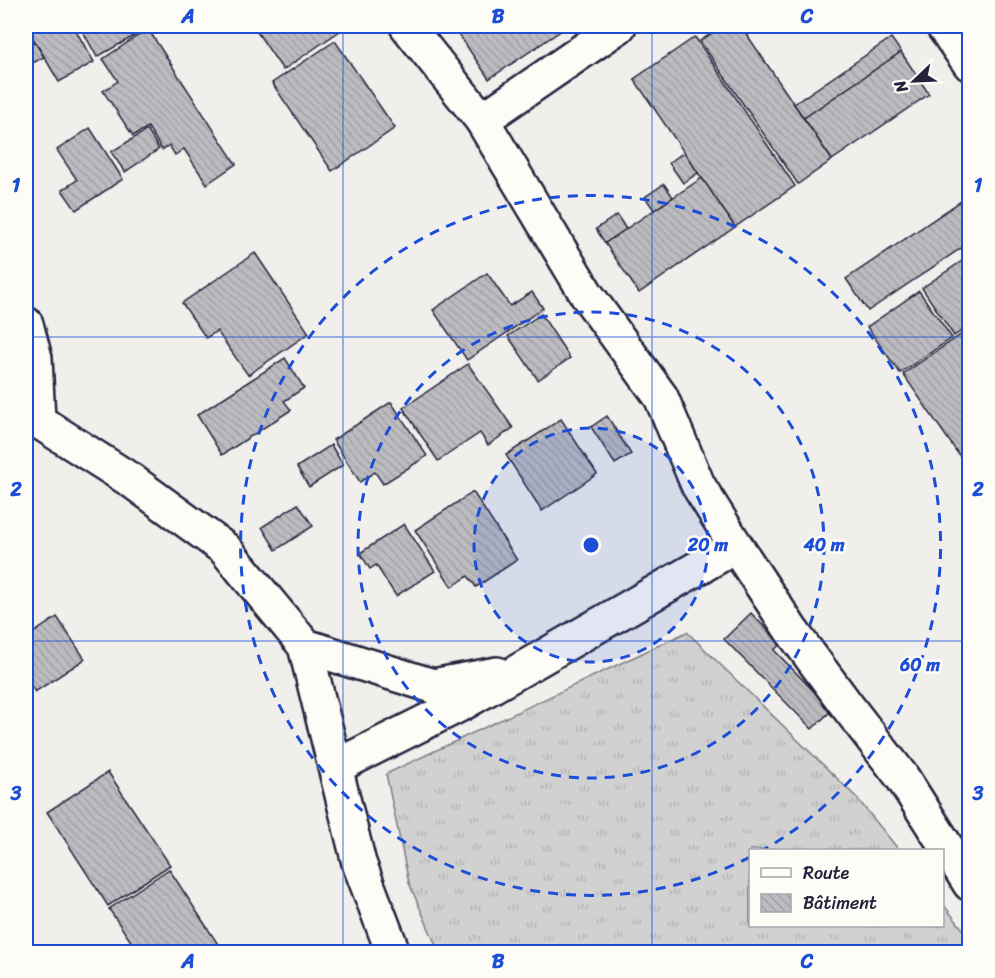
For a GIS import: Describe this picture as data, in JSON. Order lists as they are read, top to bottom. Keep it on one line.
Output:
{"legend":["Route","Bâtiment"],"north":"bottom left","grid":{"columns":["A","B","C"],"rows":["1","2","3"]},"rings":["20 m","40 m","60 m"]}
